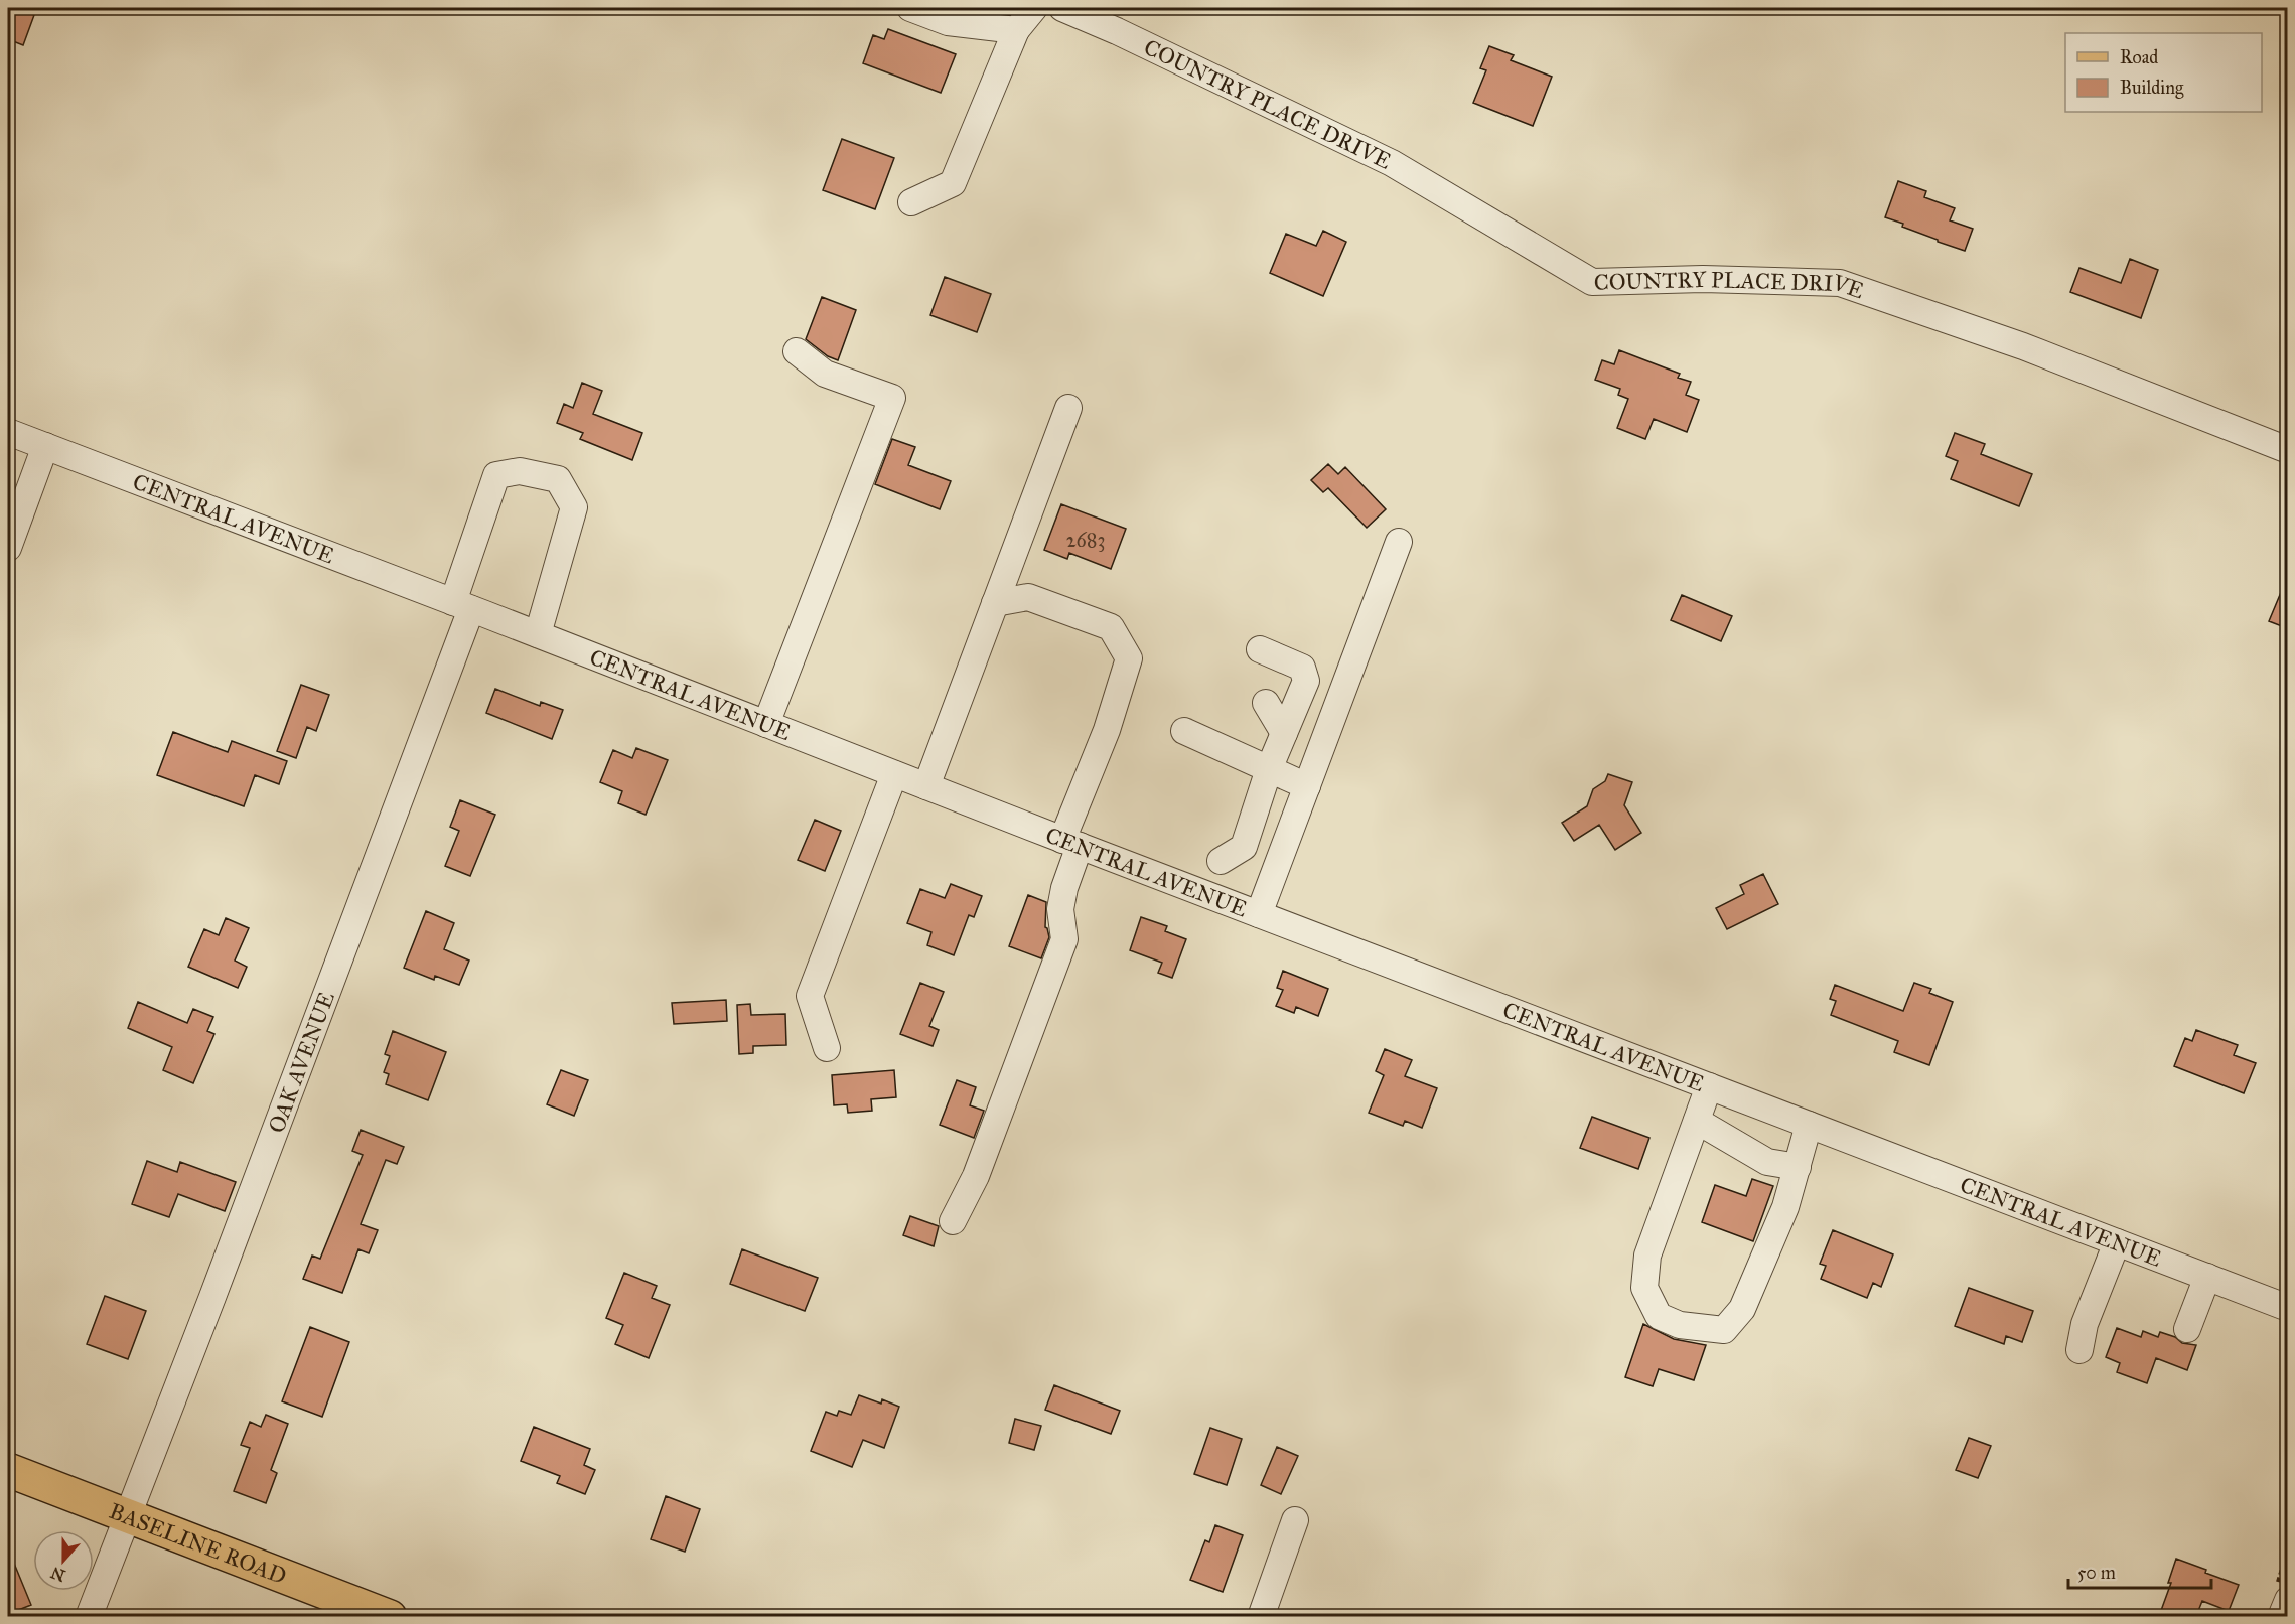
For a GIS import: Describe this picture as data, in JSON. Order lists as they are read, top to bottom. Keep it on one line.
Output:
{"streets":{"main road":["BASELINE ROAD"],"street":["COUNTRY PLACE DRIVE","CENTRAL AVENUE","OAK AVENUE"]},"crossings":[["CENTRAL AVENUE","OAK AVENUE"],["OAK AVENUE","BASELINE ROAD"]],"house_numbers":["2683"],"legend":["Road","Building"],"scale_bar":"50 m","north":"bottom"}
